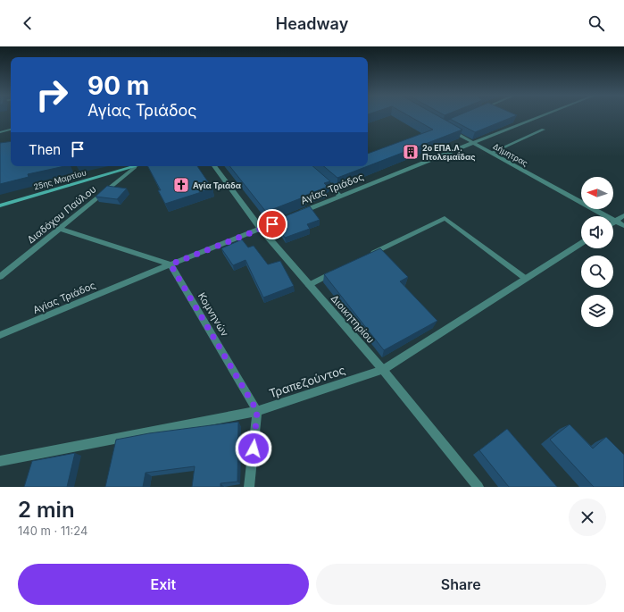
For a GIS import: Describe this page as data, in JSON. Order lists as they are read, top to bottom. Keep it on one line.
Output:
{"streets":{"main road":["25ης Μαρτίου"],"street":["Δήμητρας","Αγίας Τριάδος","Διαδόχου Παύλου","Κομνηνών","Διοικητηρίου","Τραπεζούντος"]},"crossings":[["Δήμητρας","Αγίας Τριάδος"],["Αγίας Τριάδος","Κομνηνών"],["Αγίας Τριάδος","Διοικητηρίου"],["Κομνηνών","Τραπεζούντος"],["Διοικητηρίου","Τραπεζούντος"]],"places":{"building":["2ο ΕΠΑ.Λ. Πτολεμαΐδας"],"church":["Αγία Τριάδα"]},"north":"left","page":{"header":"Headway","turn":["90 m","Αγίας Τριάδος"],"then":"Then","heading":["2 min","140 m · 11:24"],"buttons":["Exit","Share"]}}
